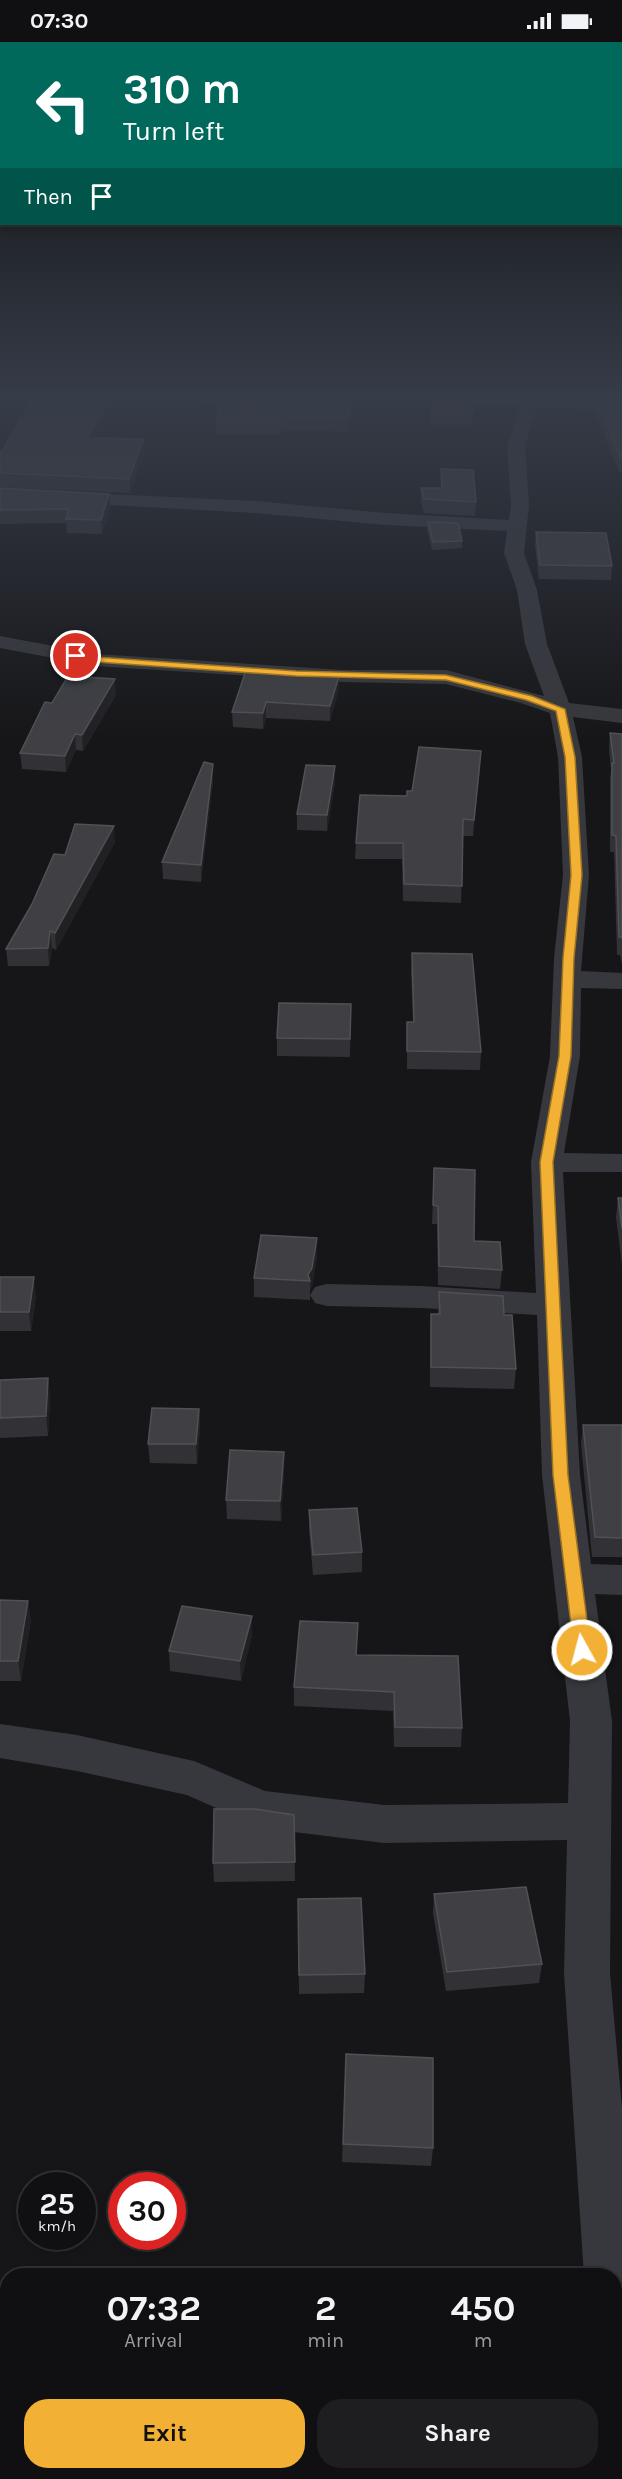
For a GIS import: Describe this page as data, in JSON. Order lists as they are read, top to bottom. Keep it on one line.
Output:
{"page":{"status":"07:30","turn":["310 m","Turn left"],"then":"Then","speed":"25 km/h","limit":"30","eta":["07:32","Arrival","2","min","450","m"],"buttons":["Exit","Share"]}}
